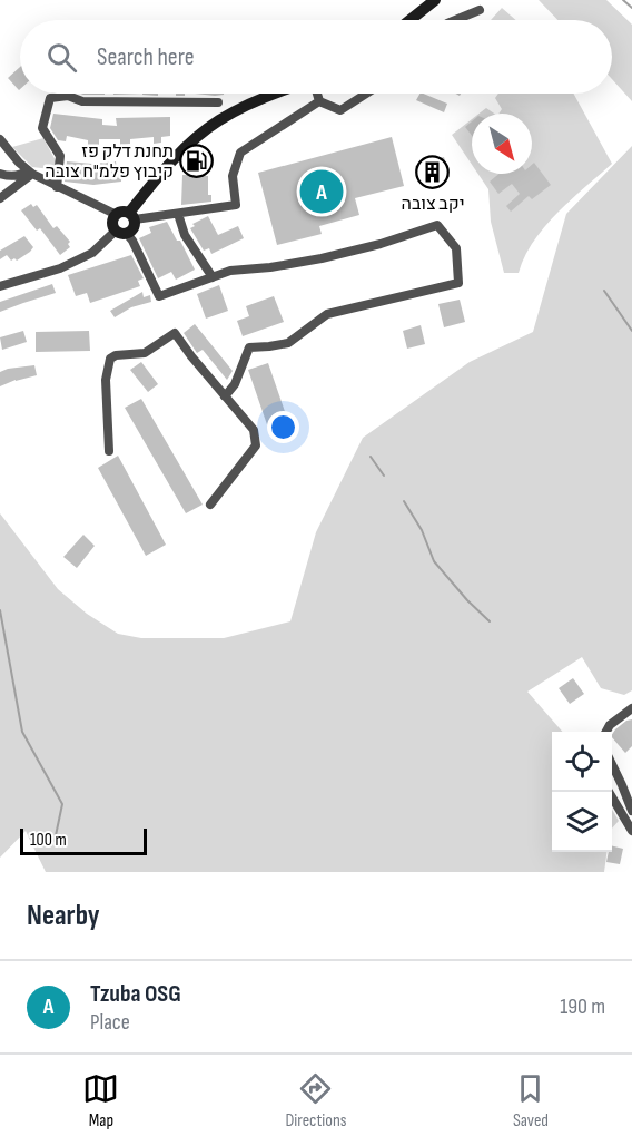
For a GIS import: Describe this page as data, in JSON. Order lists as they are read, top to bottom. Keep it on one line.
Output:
{"places":{"fuel station":["תחנת דלק פז קיבוץ פלמ\"ח צובה"],"building":["יקב צובה"]},"scale_bar":"100 m","north":"bottom right","page":{"search":"Search here","pins":"A","scale":"100 m","heading":"Nearby","list":[{"mark":"A","name":"Tzuba OSG","note":"Place","value":"190 m"}],"nav":["Map","Directions","Saved"]}}
